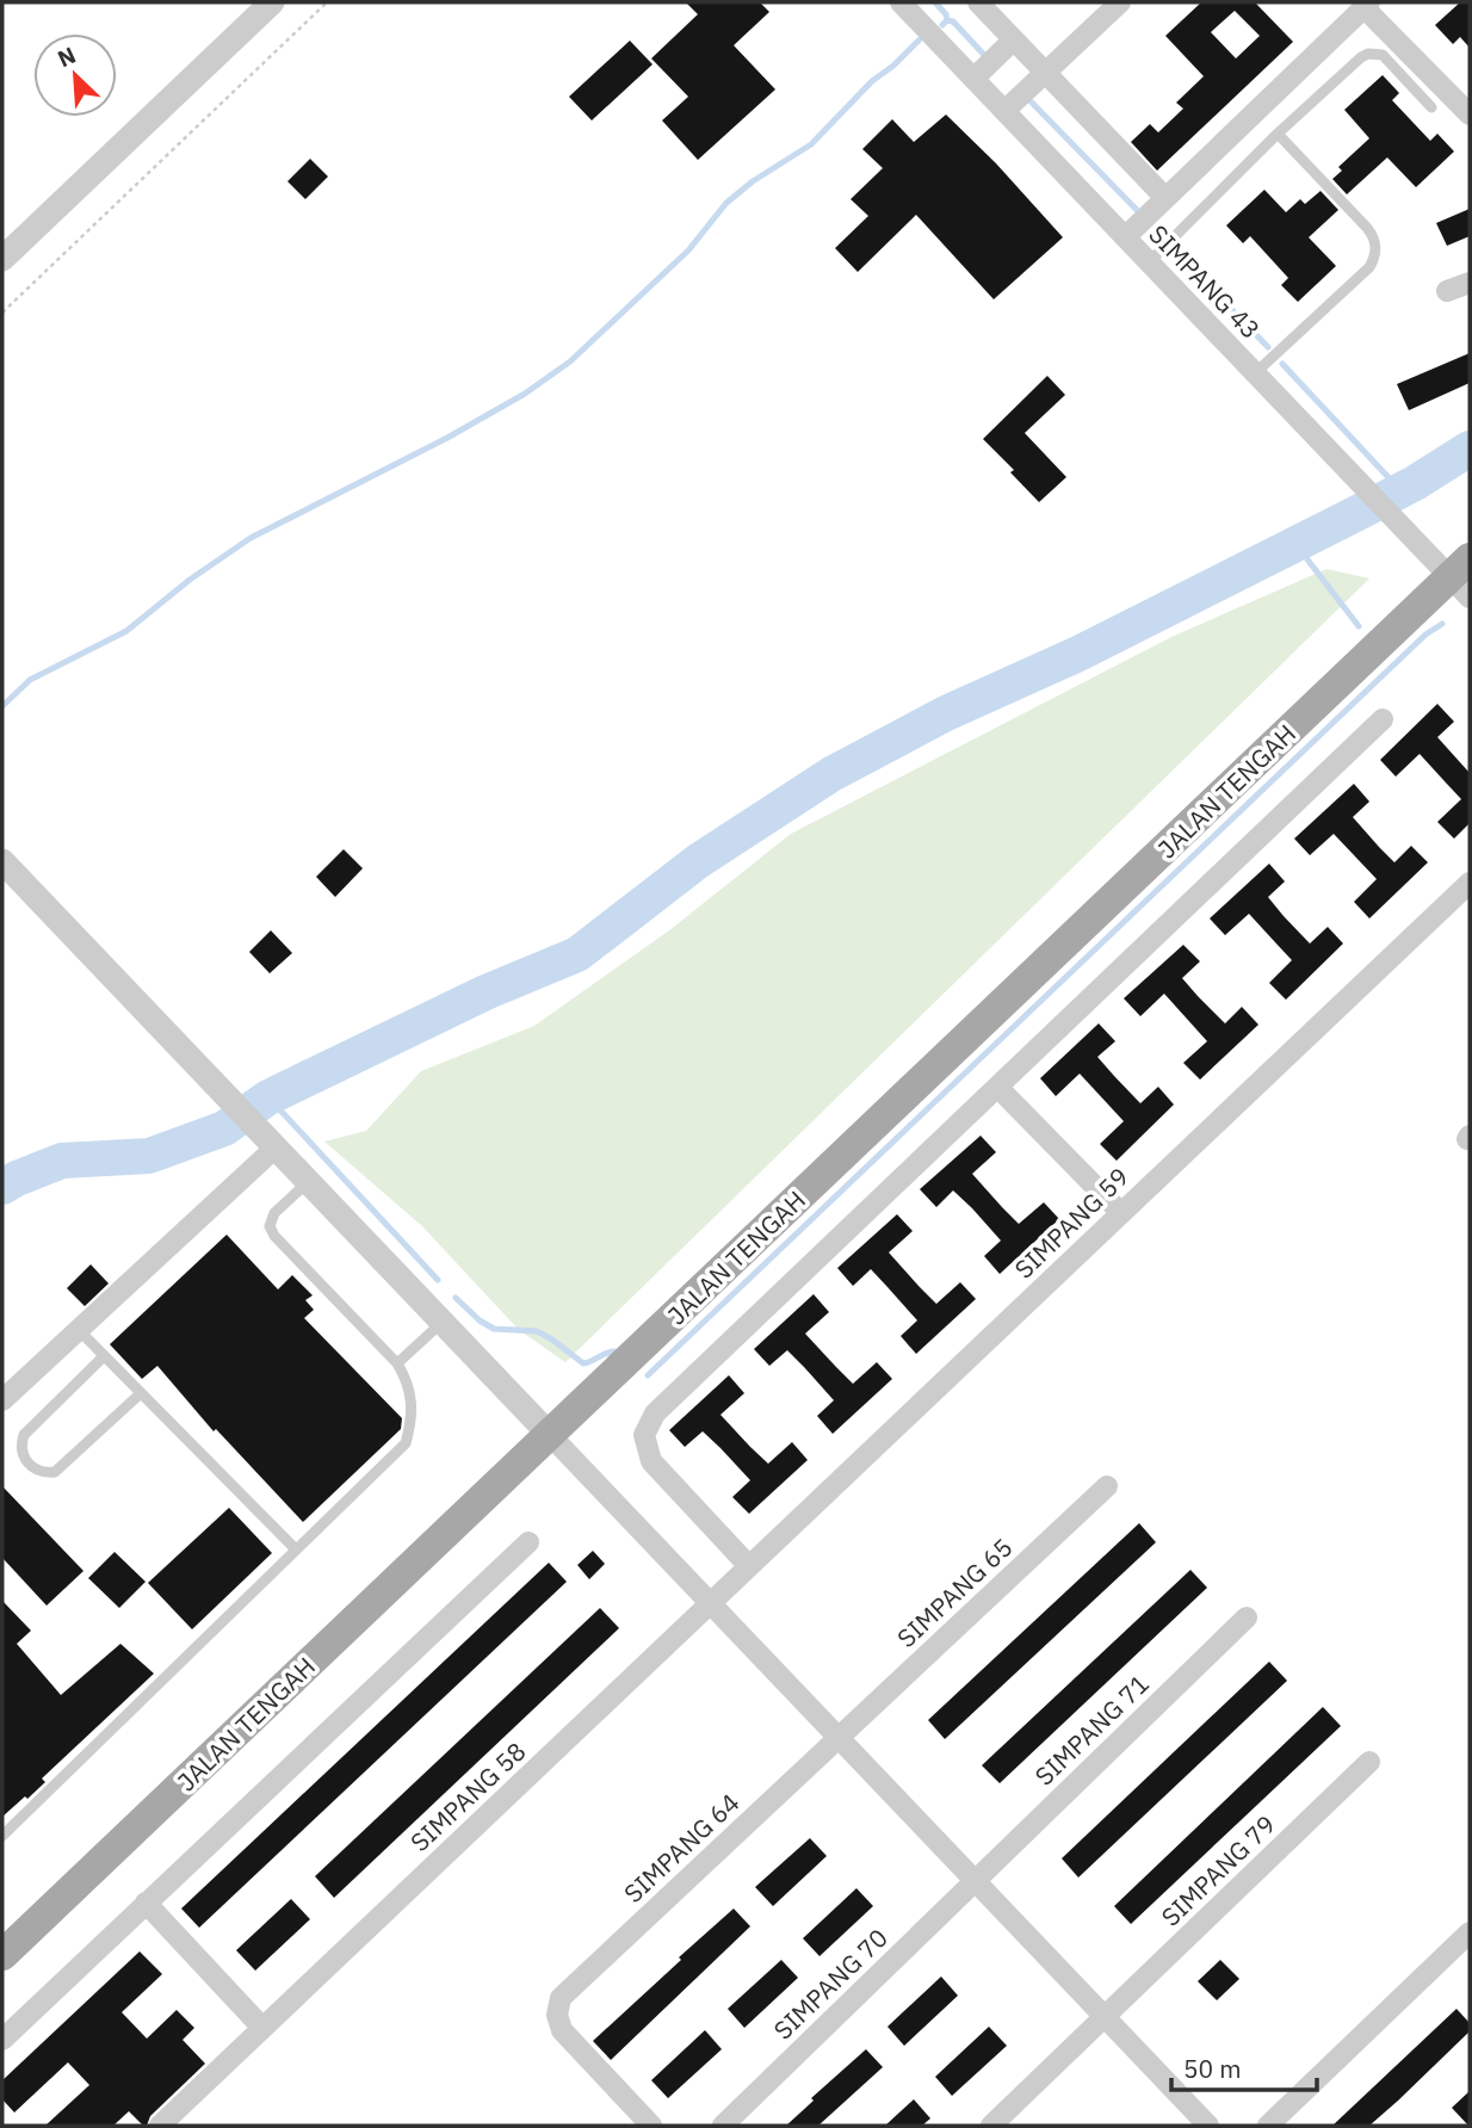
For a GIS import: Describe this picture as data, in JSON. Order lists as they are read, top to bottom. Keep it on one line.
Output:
{"streets":{"main road":["JALAN TENGAH"],"street":["SIMPANG 43","SIMPANG 59","SIMPANG 65","SIMPANG 71","SIMPANG 58","SIMPANG 64","SIMPANG 79","SIMPANG 70"]},"crossings":[["SIMPANG 43","JALAN TENGAH"],["SIMPANG 59","SIMPANG 58"],["SIMPANG 65","SIMPANG 64"],["SIMPANG 71","SIMPANG 70"]],"scale_bar":"50 m","north":"top left"}
